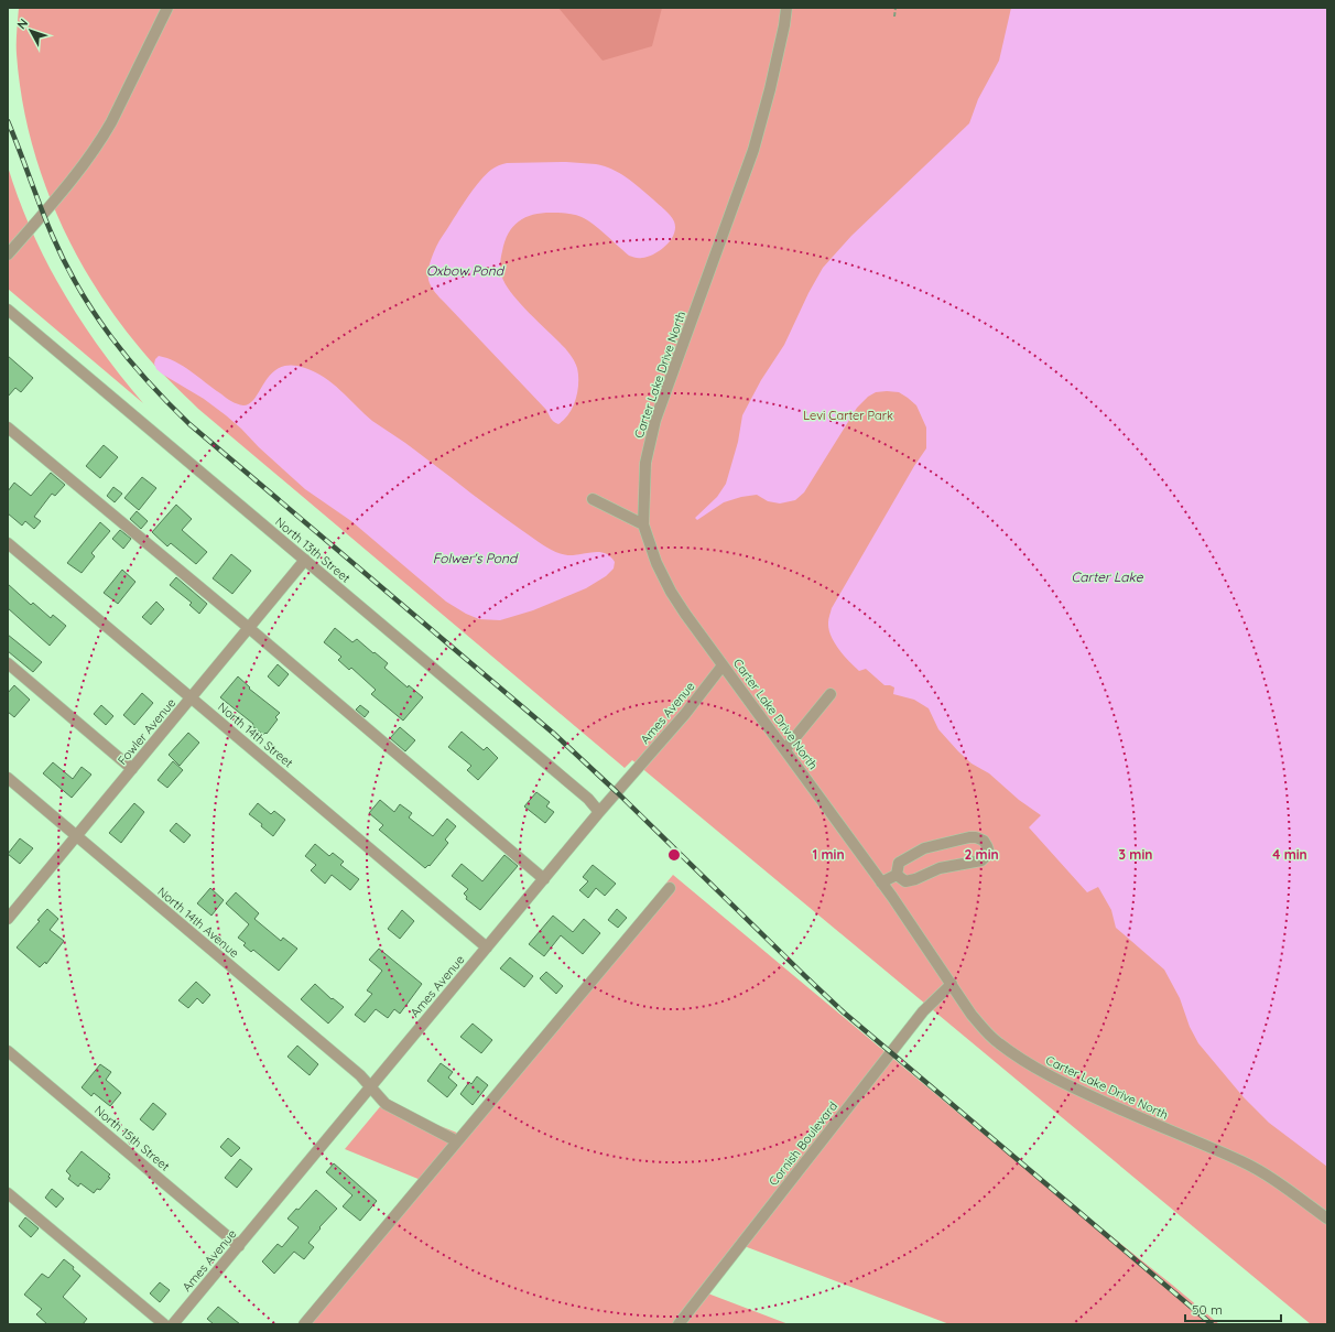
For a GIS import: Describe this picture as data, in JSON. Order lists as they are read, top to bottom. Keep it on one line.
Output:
{"streets":{"street":["Carter Lake Drive North","North 13th Street","Ames Avenue","Fowler Avenue","North 14th Street","North 14th Avenue","North 15th Street","Cornish Boulevard"]},"crossings":[["Carter Lake Drive North","Ames Avenue"],["Carter Lake Drive North","Cornish Boulevard"],["North 13th Street","Ames Avenue"],["North 13th Street","Fowler Avenue"],["Ames Avenue","North 14th Street"],["Ames Avenue","North 14th Avenue"],["Ames Avenue","North 15th Street"],["Fowler Avenue","North 14th Street"],["Fowler Avenue","North 14th Avenue"]],"water":["Oxbow Pond","Folwer's Pond","Carter Lake"],"parks":["Levi Carter Park"],"scale_bar":"50 m","north":"top left","rings":["1 min","2 min","3 min","4 min"]}
